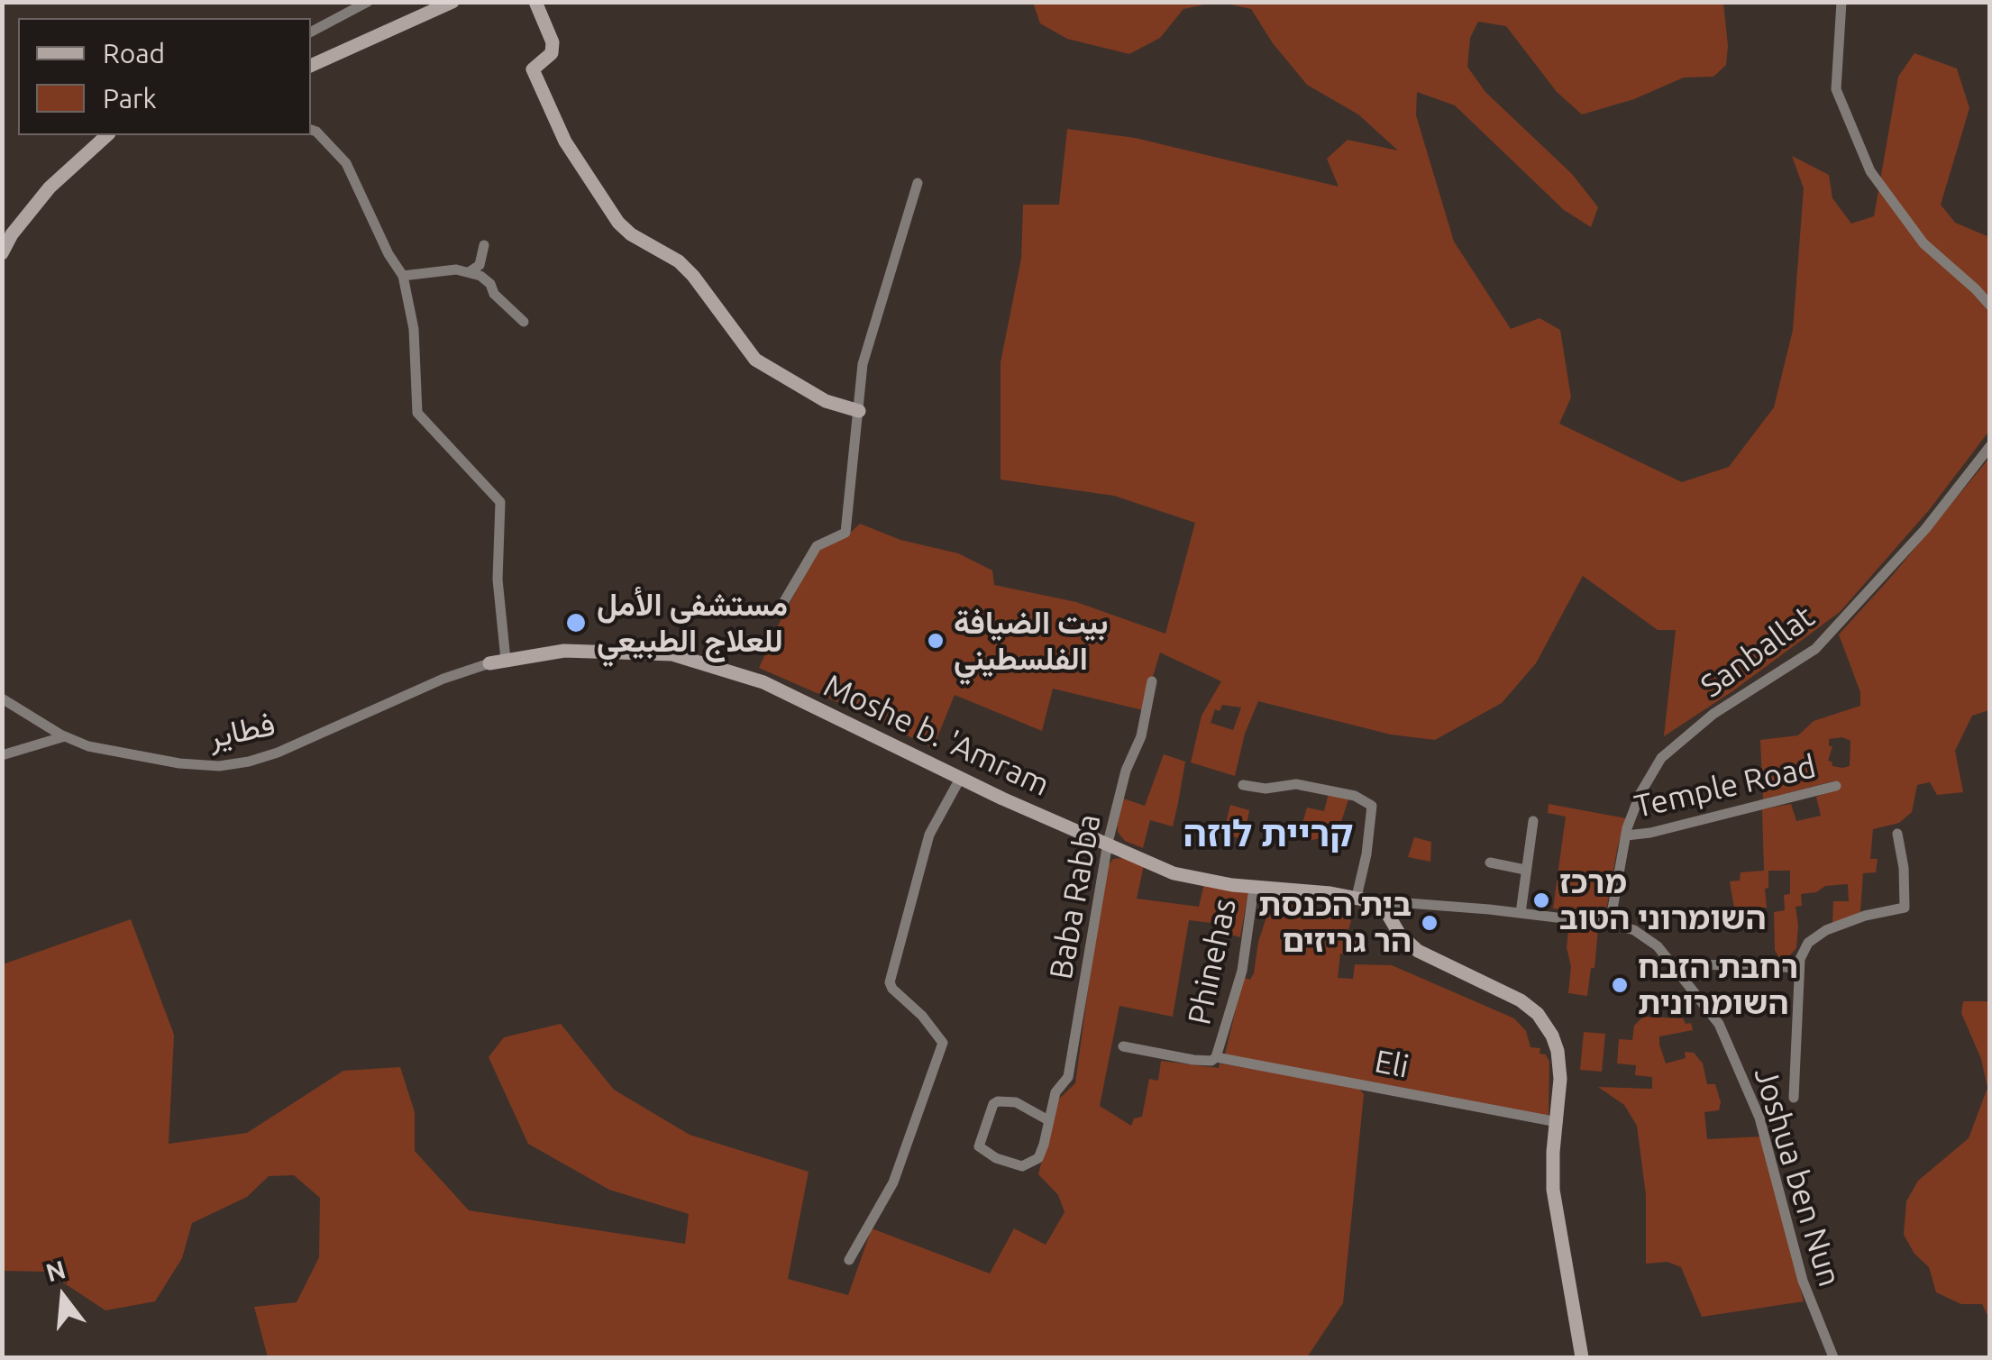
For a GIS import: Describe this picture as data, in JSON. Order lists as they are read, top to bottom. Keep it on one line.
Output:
{"streets":{"street":["Sanballat","فطاير","Moshe b. 'Amram","Temple Road","Baba Rabba","Phinehas","Eli","Joshua ben Nun"]},"crossings":[["Sanballat","Temple Road"],["Sanballat","Joshua ben Nun"],["فطاير","Moshe b. 'Amram"],["Moshe b. 'Amram","Baba Rabba"],["Moshe b. 'Amram","Phinehas"],["Moshe b. 'Amram","Joshua ben Nun"],["Phinehas","Eli"]],"districts":["קריית לוזה"],"places":["مستشفى الأمل للعلاج الطبيعي","بيت الضيافة الفلسطيني","מרכז השומרוני הטוב","בית הכנסת הר גריזים","רחבת הזבח השומרונית"],"legend":["Road","Park"],"north":"top"}
